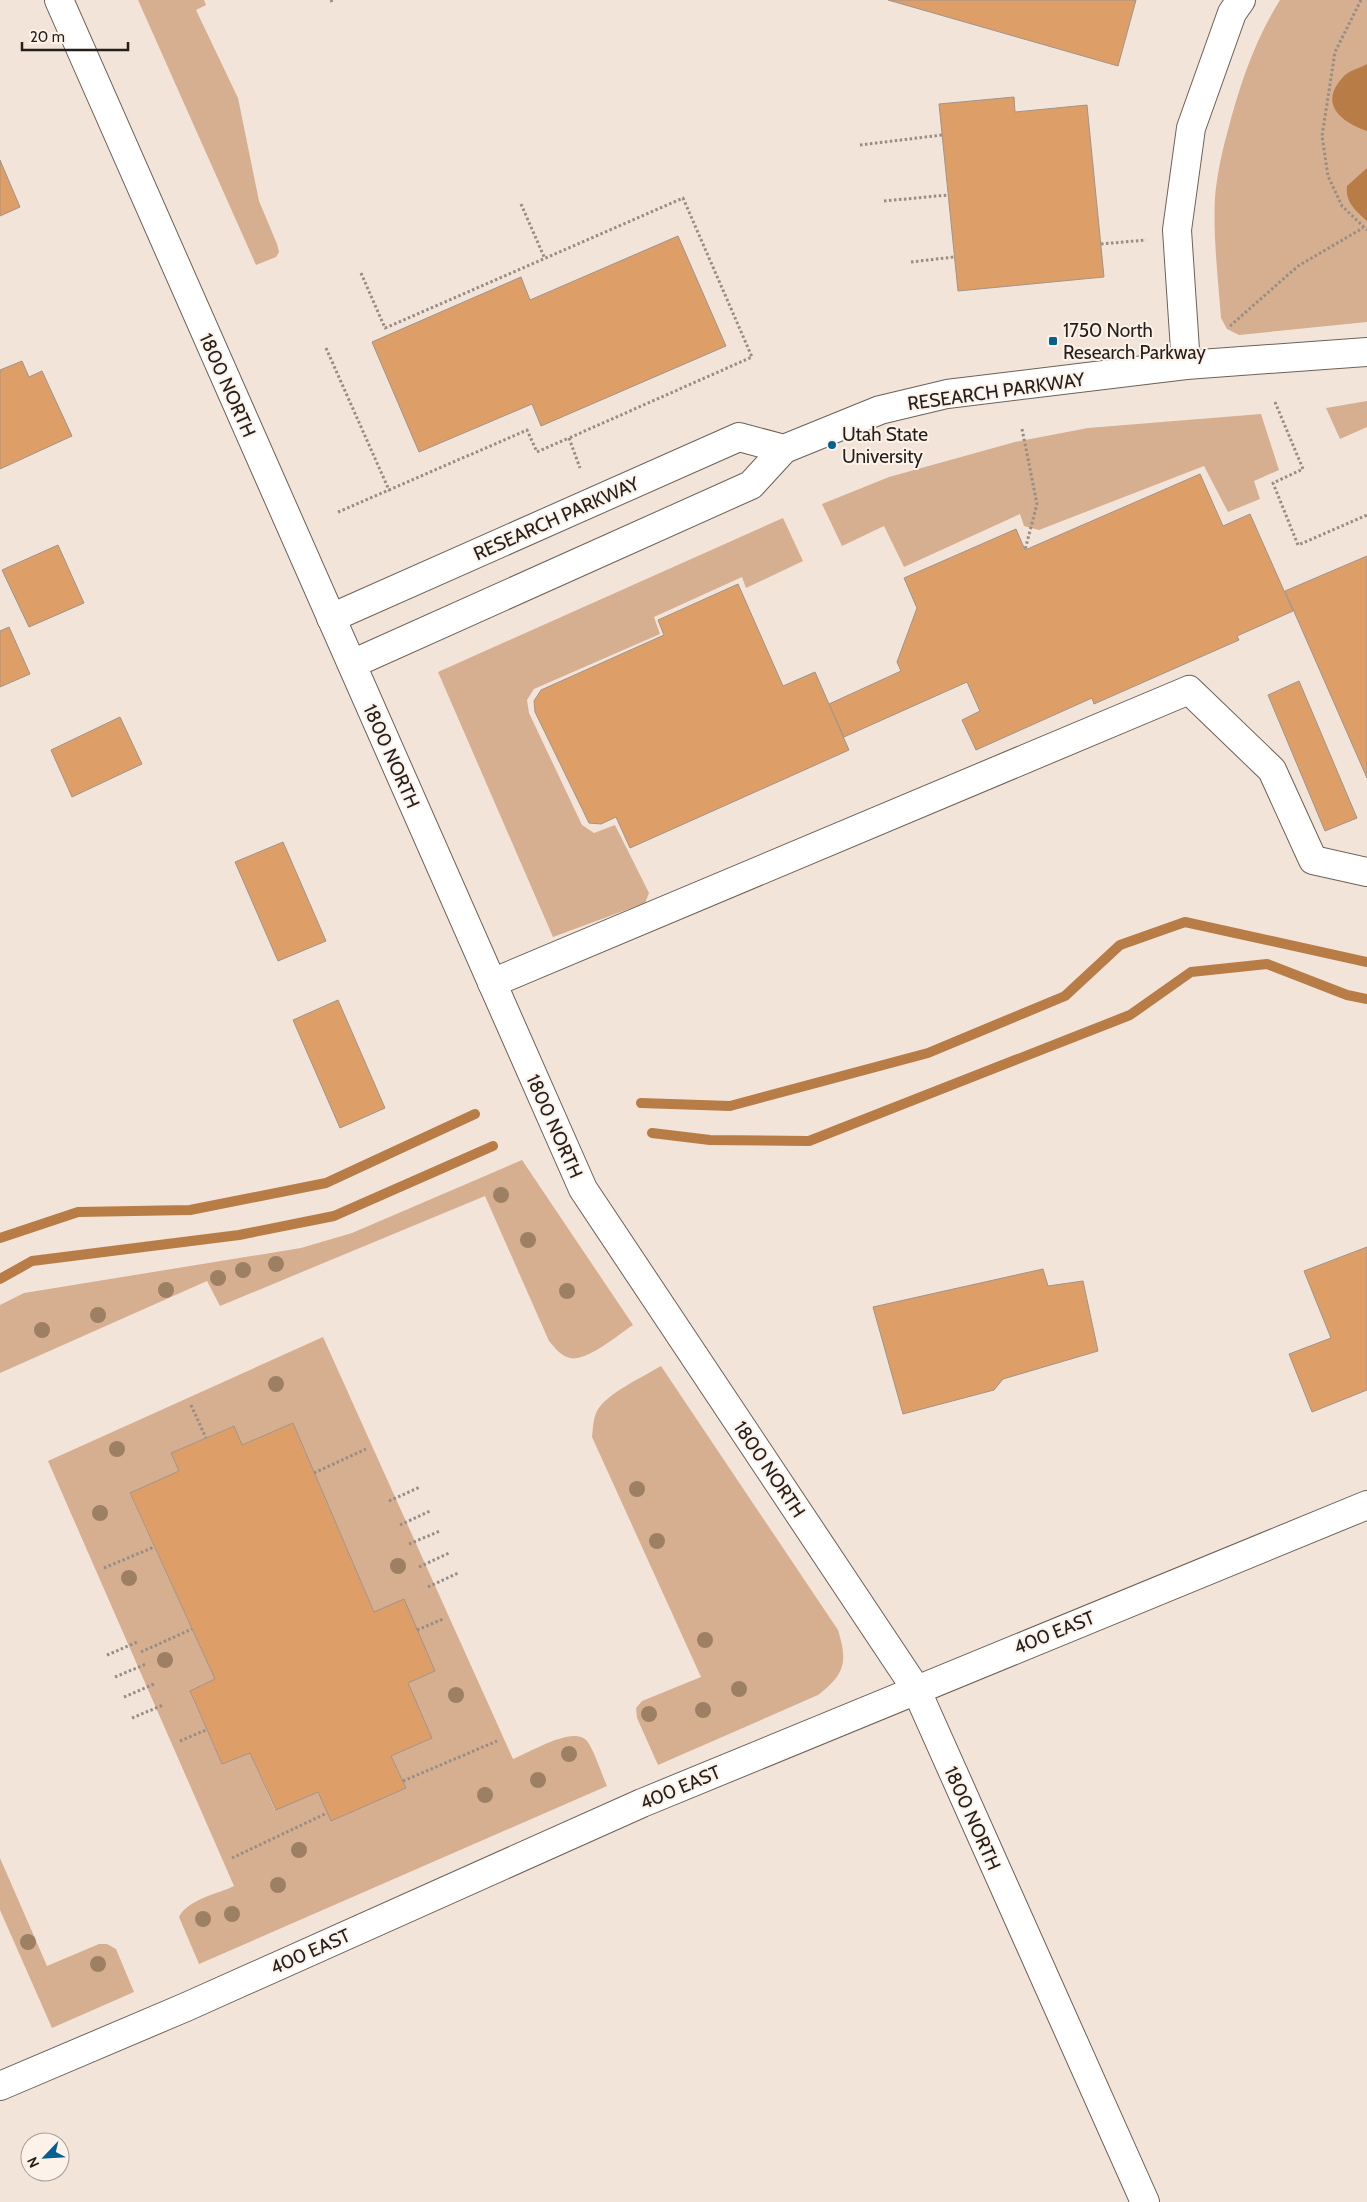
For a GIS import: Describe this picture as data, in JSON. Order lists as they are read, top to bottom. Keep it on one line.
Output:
{"streets":{"street":["1800 NORTH","RESEARCH PARKWAY","400 EAST"]},"crossings":[["1800 NORTH","RESEARCH PARKWAY"],["1800 NORTH","400 EAST"]],"places":{"transit":["1750 North Research Parkway"],"other":["Utah State University"]},"scale_bar":"20 m","north":"bottom left"}
